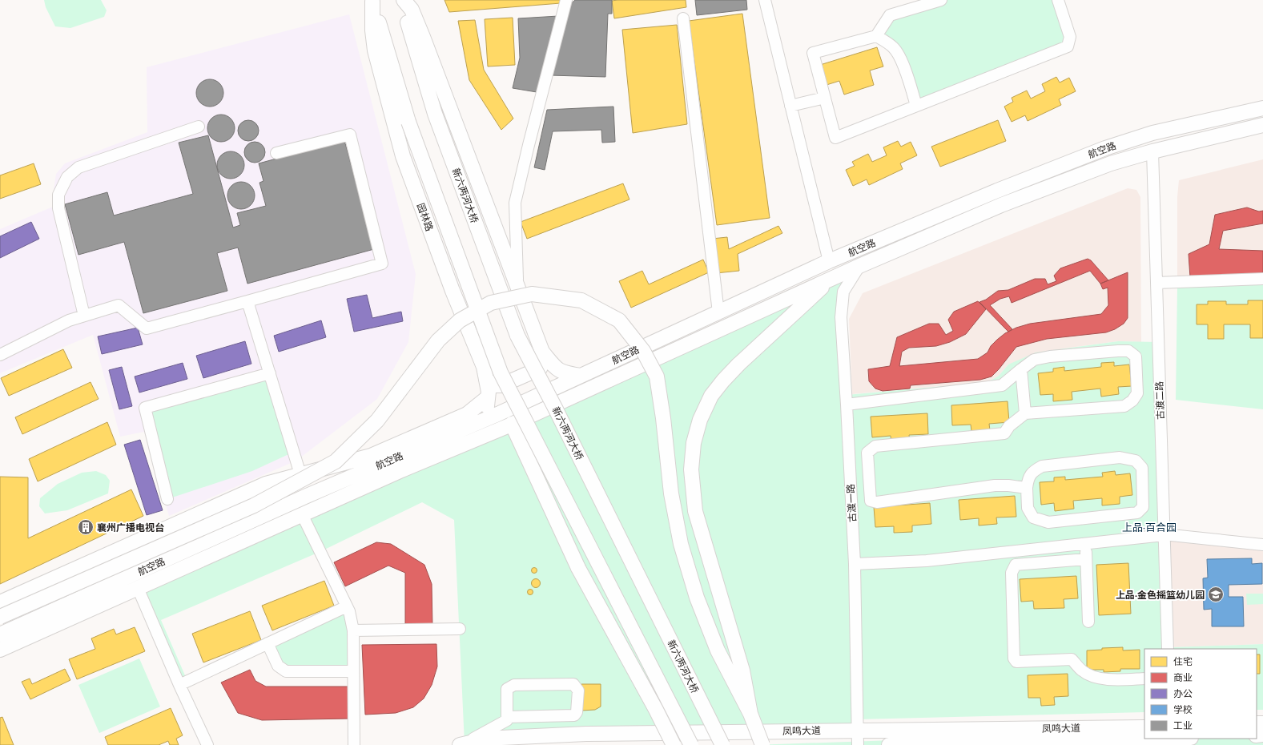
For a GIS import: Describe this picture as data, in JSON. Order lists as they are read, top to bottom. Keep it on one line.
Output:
{"streets":{"main road":["航空路","新六两河大桥","园林路","凤鸣大道"],"street":["古渡二路","古渡一路"]},"crossings":[["航空路","园林路"],["航空路","古渡二路"],["航空路","古渡一路"],["古渡一路","凤鸣大道"]],"districts":["上品·百合园"],"places":{"building":["襄州广播电视台"],"school or university":["上品·金色摇篮幼儿园"]},"legend":["住宅","商业","办公","学校","工业"]}
